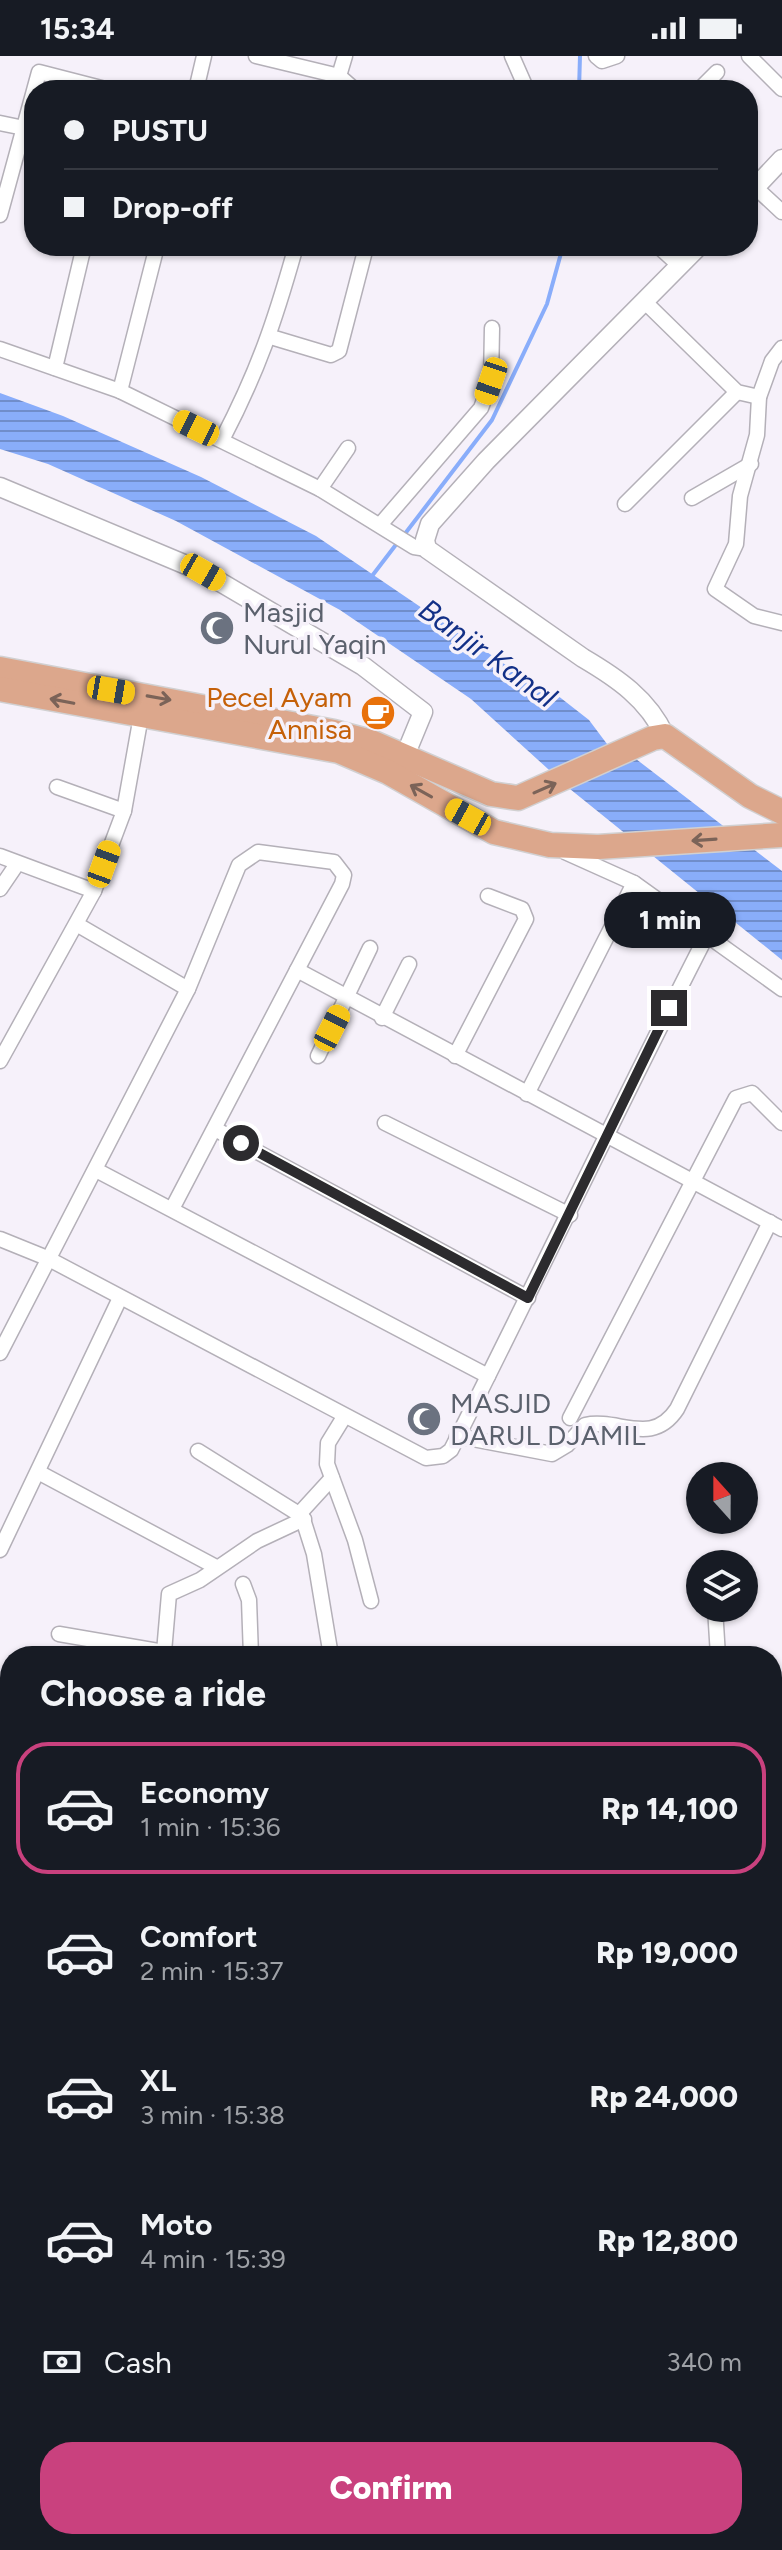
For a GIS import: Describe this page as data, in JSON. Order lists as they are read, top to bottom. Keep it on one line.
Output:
{"water":["Banjir Kanal"],"places":{"mosque":["Masjid Nurul Yaqin","MASJID DARUL DJAMIL"],"cafe":["Pecel Ayam Annisa"]},"north":"top","page":{"status":"15:34","banner":["PUSTU","Drop-off"],"bubble":"1 min","heading":"Choose a ride","list":[{"name":"Economy","note":"1 min · 15:36","value":"Rp 14,100"},{"name":"Comfort","note":"2 min · 15:37","value":"Rp 19,000"},{"name":"XL","note":"3 min · 15:38","value":"Rp 24,000"},{"name":"Moto","note":"4 min · 15:39","value":"Rp 12,800"}],"pay":["Cash","340 m"],"buttons":"Confirm"}}
